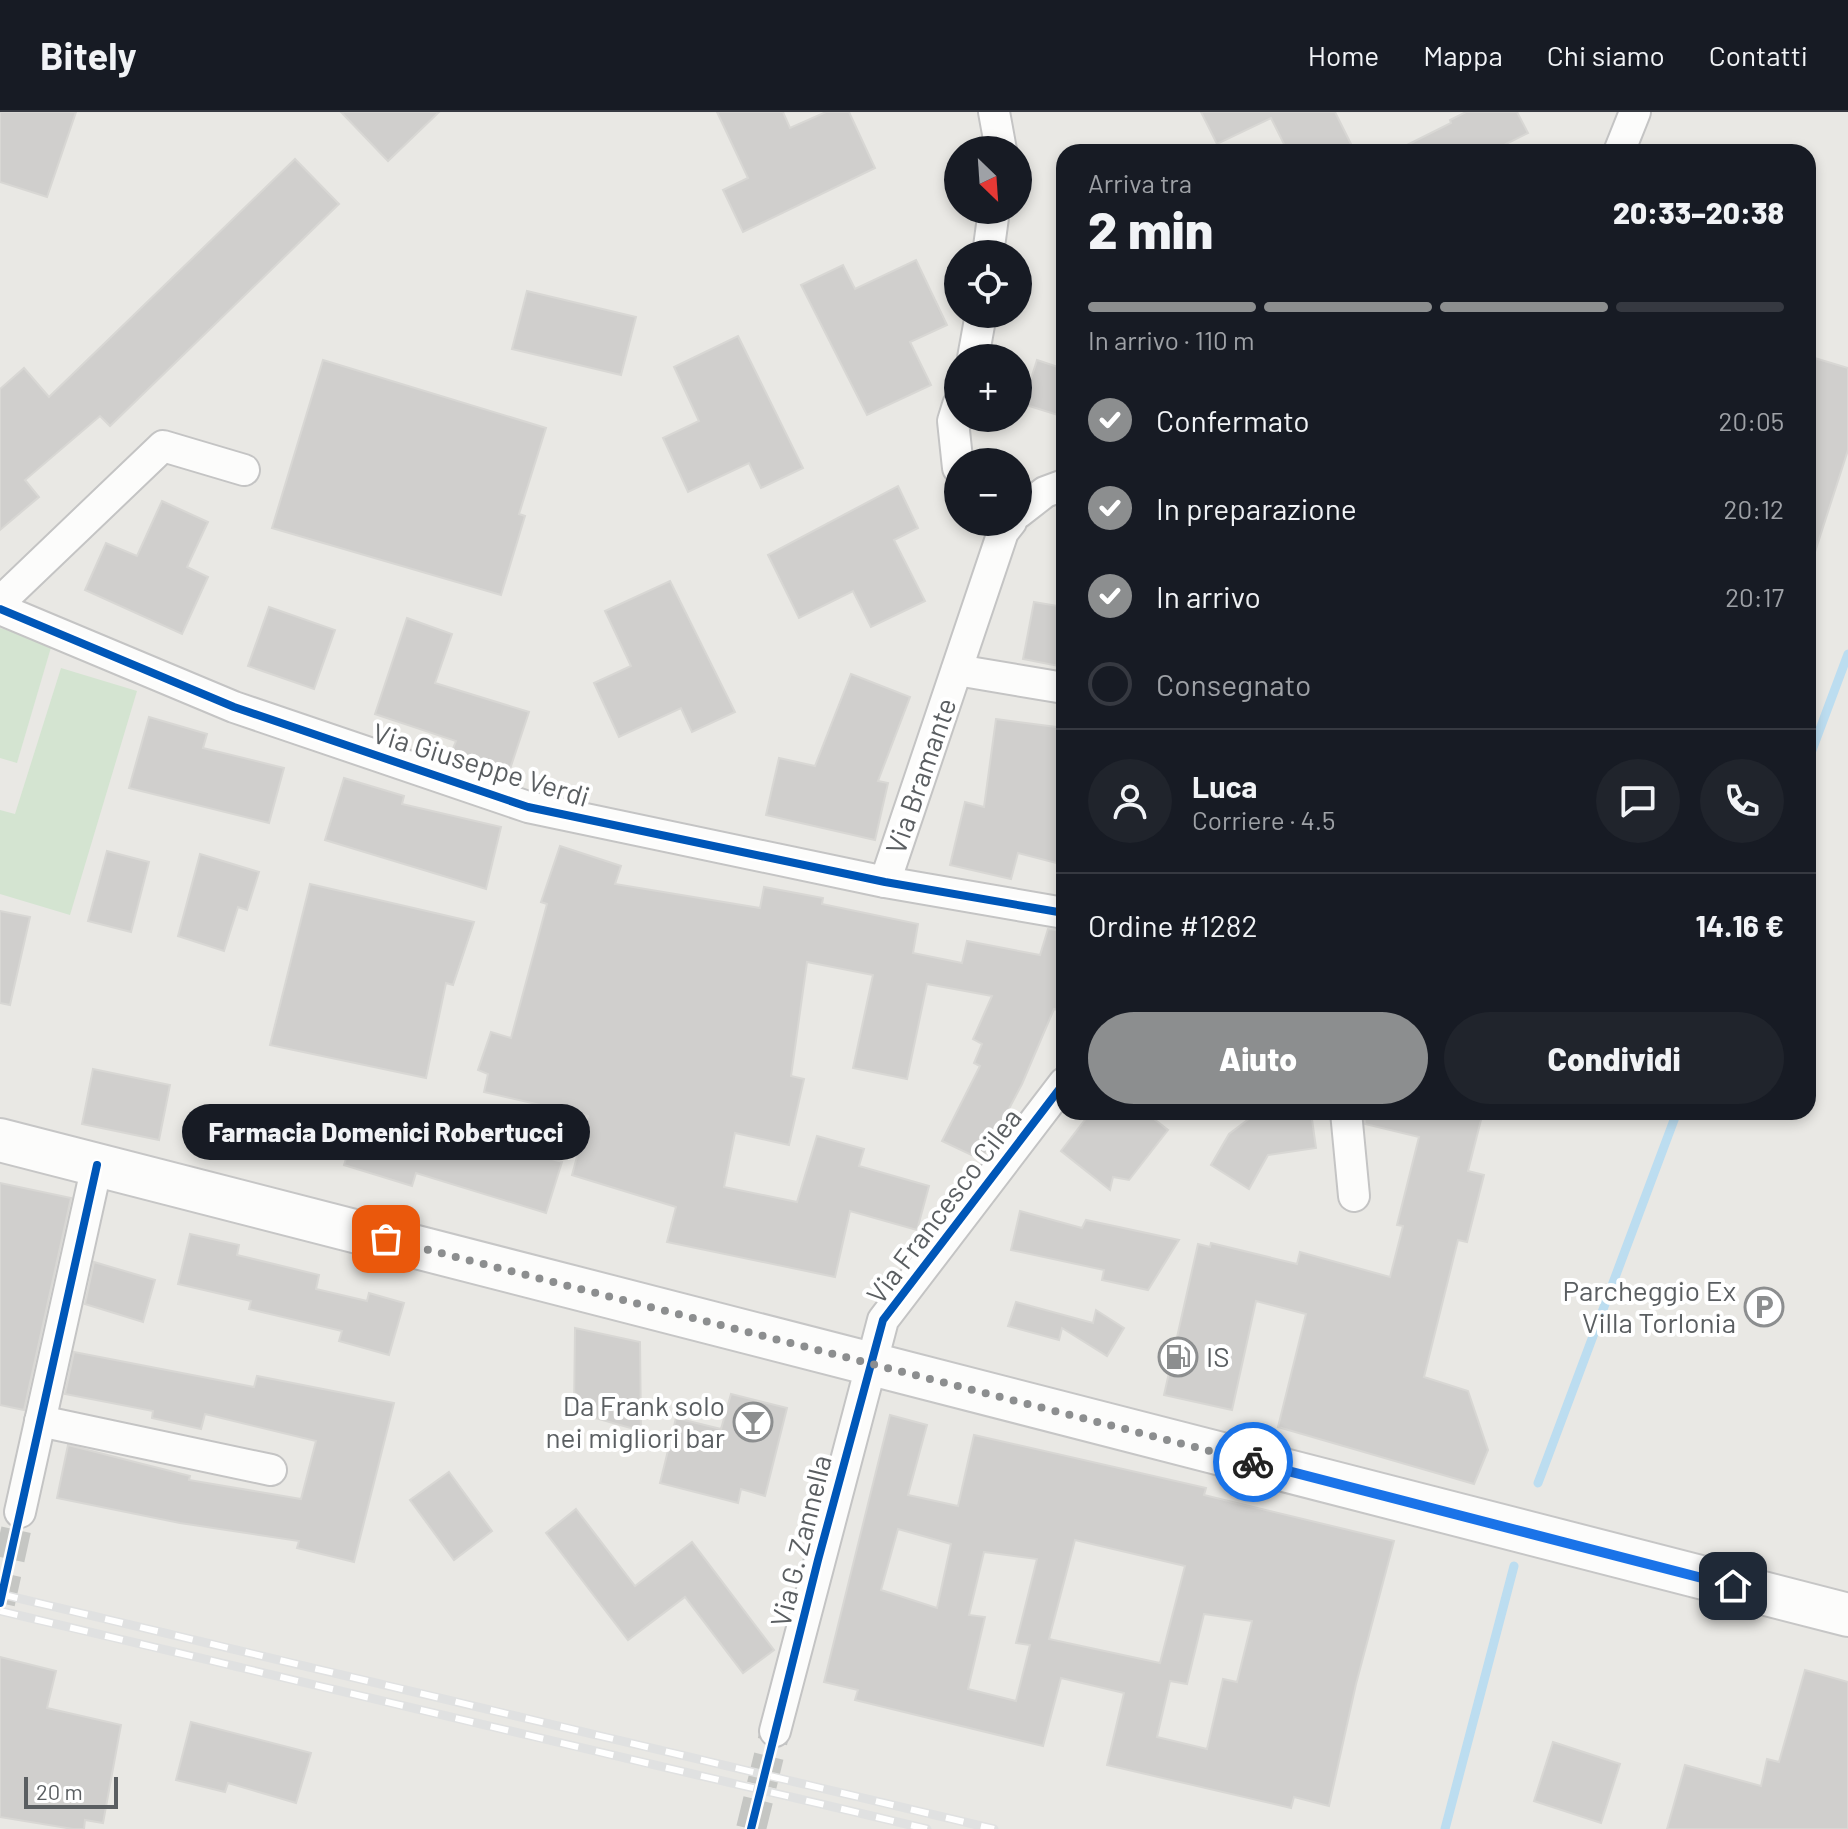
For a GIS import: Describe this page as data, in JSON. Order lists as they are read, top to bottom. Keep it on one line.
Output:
{"streets":{"street":["Via Giuseppe Verdi","Via Bramante","Via Francesco Cilea","Via G. Zannella"]},"crossings":[["Via Giuseppe Verdi","Via Bramante"],["Via Francesco Cilea","Via G. Zannella"]],"places":{"other":["Farmacia Domenici Robertucci"],"parking":["Parcheggio Ex Villa Torlonia"],"fuel station":["IS"],"bar":["Da Frank solo nei migliori bar"]},"scale_bar":"20 m","north":"bottom right","page":{"header":"Bitely","nav":["Home","Mappa","Chi siamo","Contatti"],"map_buttons":["+","−"],"heading":["2 min","Arriva tra","20:33–20:38"],"panel":["Luca","Corriere · 4.5","Ordine #1282","14.16 €"],"bar":"In arrivo · 110 m","list":[["Confermato","20:05"],["In preparazione","20:12"],["In arrivo","20:17"],"Consegnato"],"buttons":["Aiuto","Condividi"],"bubble":"Farmacia Domenici Robertucci","scale":"20 m"}}
